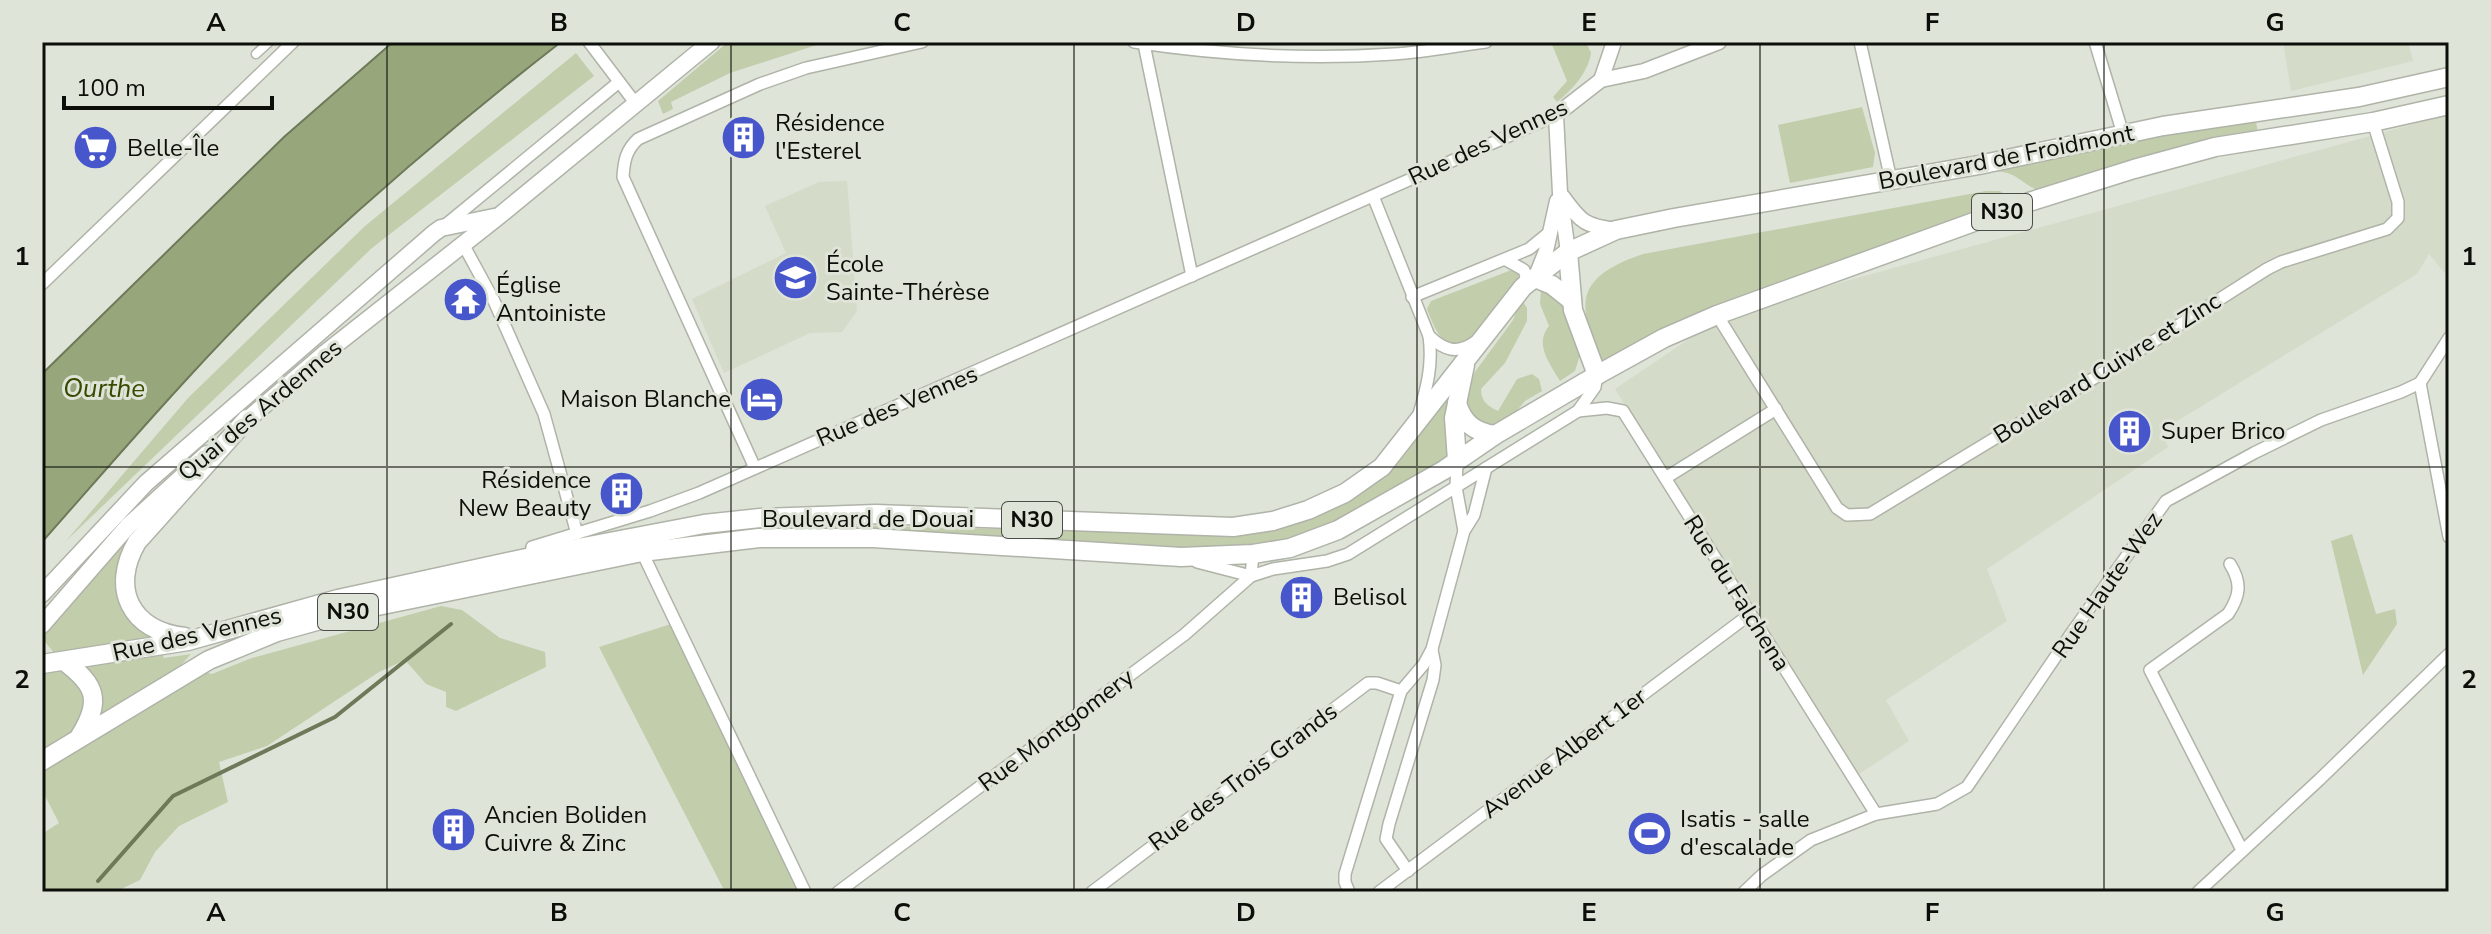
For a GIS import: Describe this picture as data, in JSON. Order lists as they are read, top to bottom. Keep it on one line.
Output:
{"streets":{"main road":["Rue des Vennes","Boulevard de Froidmont","N30","Quai des Ardennes","Boulevard de Douai"],"street":["Boulevard Cuivre et Zinc","Rue Haute-Wez","Rue du Falchena","Rue Montgomery","Avenue Albert 1er","Rue des Trois Grands"]},"crossings":[["Rue des Vennes","Boulevard de Douai"],["Boulevard de Froidmont","Boulevard Cuivre et Zinc"],["Boulevard de Froidmont","Boulevard de Douai"],["Boulevard de Douai","Rue du Falchena"],["Boulevard de Douai","Rue Montgomery"],["Rue Haute-Wez","Rue du Falchena"],["Rue du Falchena","Avenue Albert 1er"]],"water":["Ourthe"],"places":{"building":["Résidence l'Esterel","Super Brico","Résidence New Beauty","Belisol","Ancien Boliden Cuivre & Zinc"],"supermarket":["Belle-Île"],"school or university":["École Sainte-Thérèse"],"temple":["Église Antoiniste"],"hotel":["Maison Blanche"],"sports":["Isatis - salle d'escalade"]},"scale_bar":"100 m","grid":{"columns":["A","B","C","D","E","F","G"],"rows":["1","2"]}}
